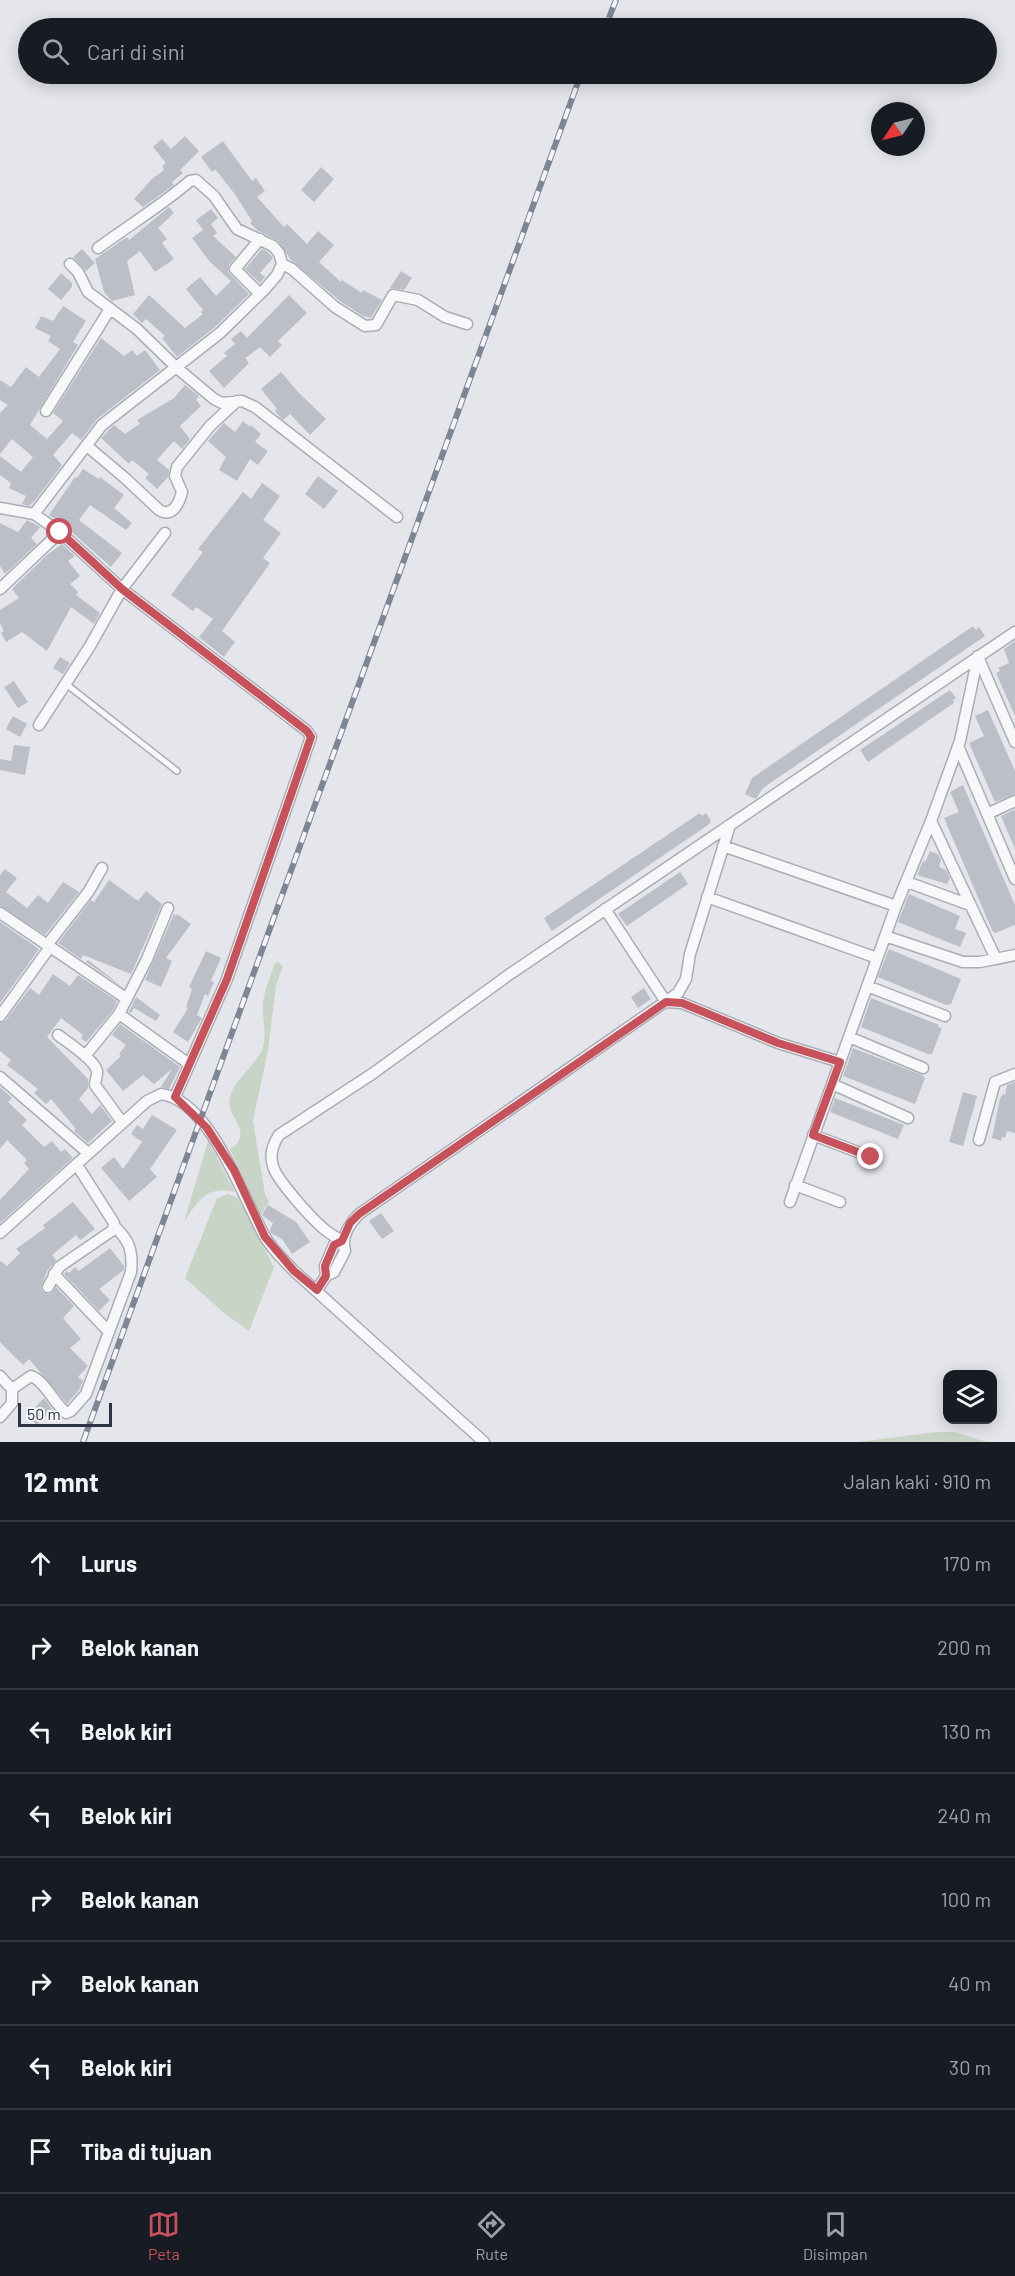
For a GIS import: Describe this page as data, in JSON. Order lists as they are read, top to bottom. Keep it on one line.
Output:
{"scale_bar":"50 m","north":"bottom left","page":{"search":"Cari di sini","scale":"50 m","heading":["12 mnt","Jalan kaki · 910 m"],"list":[["Lurus","170 m"],["Belok kanan","200 m"],["Belok kiri","130 m"],["Belok kiri","240 m"],["Belok kanan","100 m"],["Belok kanan","40 m"],["Belok kiri","30 m"],"Tiba di tujuan"],"nav":["Peta","Rute","Disimpan"]}}
